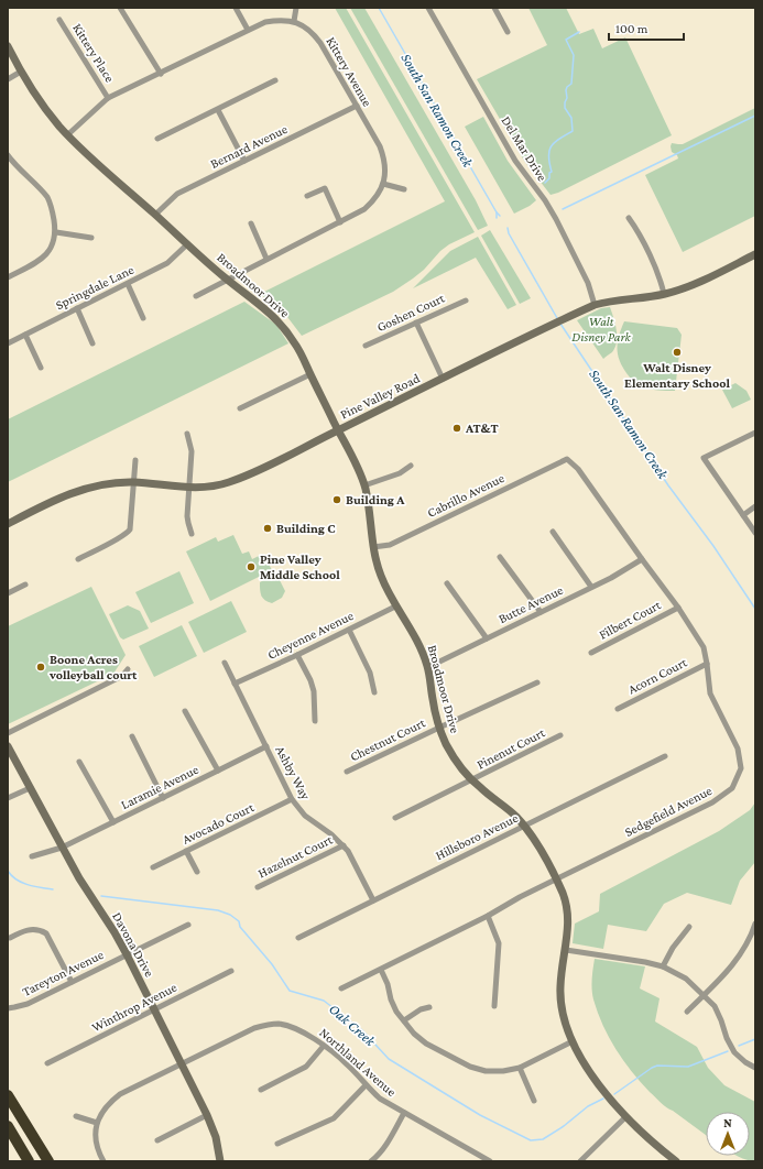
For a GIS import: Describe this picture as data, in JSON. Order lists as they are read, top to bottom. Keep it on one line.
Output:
{"streets":{"street":["Kittery Place","Kittery Avenue","Bernard Avenue","Del Mar Drive","Broadmoor Drive","Springdale Lane","Goshen Court","Pine Valley Road","Cabrillo Avenue","Butte Avenue","Filbert Court","Cheyenne Avenue","Acorn Court","Chestnut Court","Pinenut Court","Ashby Way","Laramie Avenue","Sedgefield Avenue","Avocado Court","Hillsboro Avenue","Hazelnut Court","Davona Drive","Tareyton Avenue","Winthrop Avenue","Northland Avenue"]},"crossings":[["Kittery Place","Kittery Avenue"],["Kittery Avenue","Bernard Avenue"],["Kittery Avenue","Broadmoor Drive"],["Bernard Avenue","Broadmoor Drive"],["Del Mar Drive","Pine Valley Road"],["Broadmoor Drive","Springdale Lane"],["Broadmoor Drive","Pine Valley Road"],["Broadmoor Drive","Cabrillo Avenue"],["Broadmoor Drive","Butte Avenue"],["Broadmoor Drive","Cheyenne Avenue"],["Broadmoor Drive","Chestnut Court"],["Broadmoor Drive","Pinenut Court"],["Broadmoor Drive","Sedgefield Avenue"],["Broadmoor Drive","Hillsboro Avenue"],["Cabrillo Avenue","Sedgefield Avenue"],["Butte Avenue","Sedgefield Avenue"],["Filbert Court","Sedgefield Avenue"],["Cheyenne Avenue","Ashby Way"],["Acorn Court","Sedgefield Avenue"],["Ashby Way","Laramie Avenue"],["Ashby Way","Avocado Court"],["Ashby Way","Hillsboro Avenue"],["Ashby Way","Hazelnut Court"],["Laramie Avenue","Davona Drive"],["Davona Drive","Tareyton Avenue"],["Davona Drive","Winthrop Avenue"],["Davona Drive","Northland Avenue"]],"water":["South San Ramon Creek","Oak Creek"],"parks":["Walt Disney Park"],"places":["Walt Disney Elementary School","AT&T","Building A","Building C","Pine Valley Middle School","Boone Acres volleyball court"],"scale_bar":"100 m","north":"top"}
